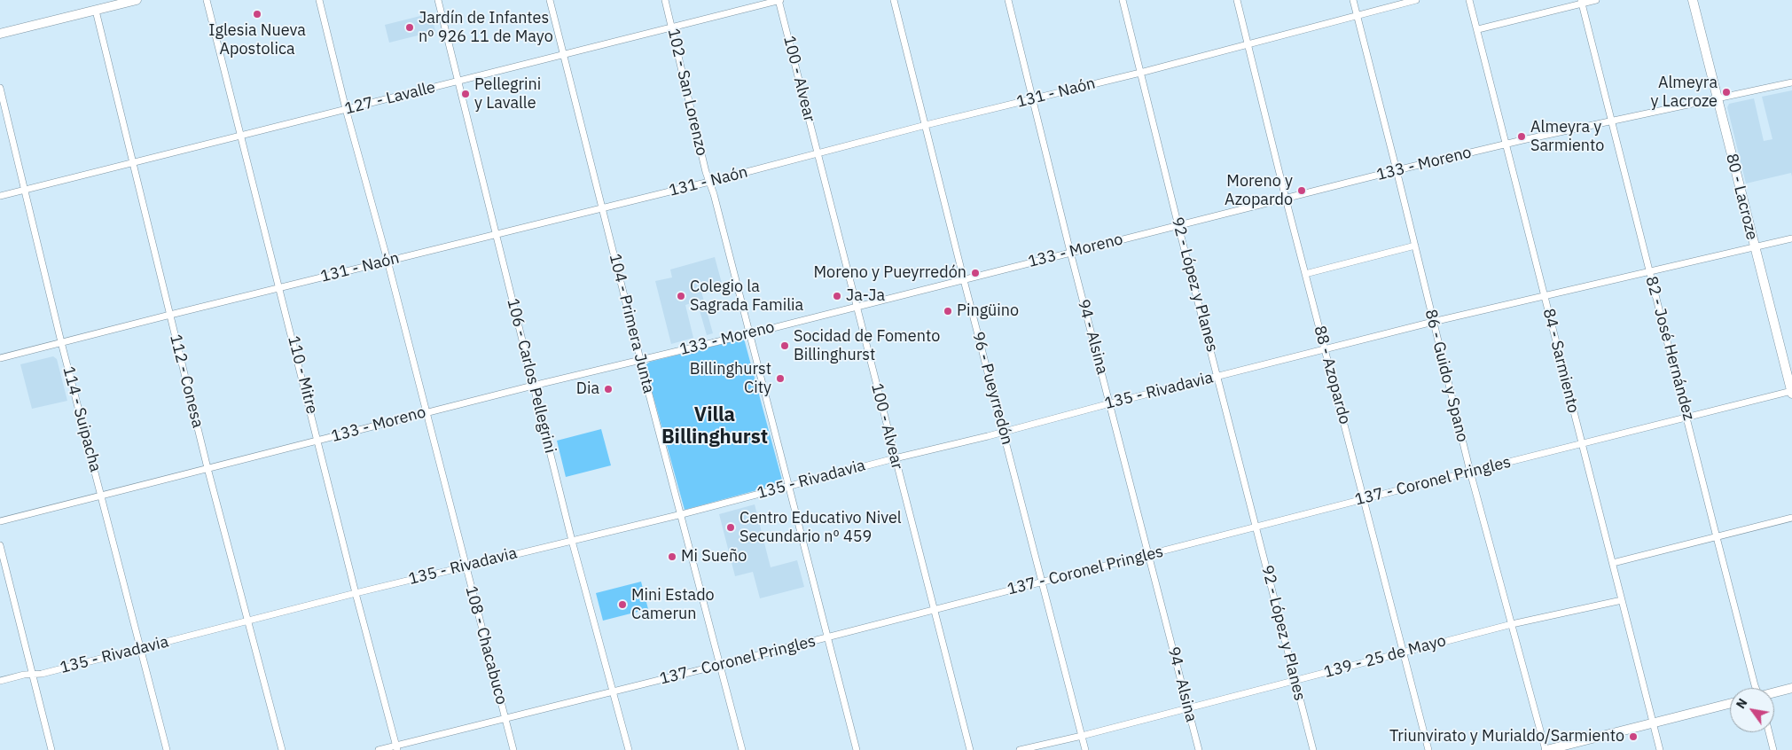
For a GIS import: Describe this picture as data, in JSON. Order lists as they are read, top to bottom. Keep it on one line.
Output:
{"streets":{"street":["100 - Alvear","102 - San Lorenzo","131 - Naón","127 - Lavalle","133 - Moreno","80 - Lacroze","92 - López y Planes","104 - Primera Junta","94 - Alsina","82 - José Hernández","84 - Sarmiento","110 - Mitre","88 - Azopardo","106 - Carlos Pellegrini","86 - Guido y Spano","112 - Conesa","96 - Pueyrredón","135 - Rivadavia","114 - Suipacha","137 - Coronel Pringles","108 - Chacabuco","139 - 25 de Mayo"]},"crossings":[["100 - Alvear","131 - Naón"],["100 - Alvear","127 - Lavalle"],["100 - Alvear","133 - Moreno"],["100 - Alvear","135 - Rivadavia"],["100 - Alvear","137 - Coronel Pringles"],["102 - San Lorenzo","131 - Naón"],["102 - San Lorenzo","127 - Lavalle"],["102 - San Lorenzo","133 - Moreno"],["102 - San Lorenzo","135 - Rivadavia"],["102 - San Lorenzo","137 - Coronel Pringles"],["131 - Naón","92 - López y Planes"],["131 - Naón","104 - Primera Junta"],["131 - Naón","94 - Alsina"],["131 - Naón","110 - Mitre"],["131 - Naón","88 - Azopardo"],["131 - Naón","106 - Carlos Pellegrini"],["131 - Naón","86 - Guido y Spano"],["131 - Naón","112 - Conesa"],["131 - Naón","96 - Pueyrredón"],["131 - Naón","114 - Suipacha"],["131 - Naón","108 - Chacabuco"],["127 - Lavalle","104 - Primera Junta"],["127 - Lavalle","110 - Mitre"],["127 - Lavalle","106 - Carlos Pellegrini"],["127 - Lavalle","112 - Conesa"],["127 - Lavalle","114 - Suipacha"],["127 - Lavalle","108 - Chacabuco"],["133 - Moreno","80 - Lacroze"],["133 - Moreno","92 - López y Planes"],["133 - Moreno","104 - Primera Junta"],["133 - Moreno","94 - Alsina"],["133 - Moreno","82 - José Hernández"],["133 - Moreno","84 - Sarmiento"],["133 - Moreno","110 - Mitre"],["133 - Moreno","88 - Azopardo"],["133 - Moreno","106 - Carlos Pellegrini"],["133 - Moreno","86 - Guido y Spano"],["133 - Moreno","112 - Conesa"],["133 - Moreno","96 - Pueyrredón"],["133 - Moreno","114 - Suipacha"],["133 - Moreno","108 - Chacabuco"],["80 - Lacroze","135 - Rivadavia"],["80 - Lacroze","137 - Coronel Pringles"],["92 - López y Planes","135 - Rivadavia"],["92 - López y Planes","137 - Coronel Pringles"],["92 - López y Planes","139 - 25 de Mayo"],["104 - Primera Junta","135 - Rivadavia"],["104 - Primera Junta","137 - Coronel Pringles"],["94 - Alsina","135 - Rivadavia"],["94 - Alsina","137 - Coronel Pringles"],["94 - Alsina","139 - 25 de Mayo"],["82 - José Hernández","135 - Rivadavia"],["82 - José Hernández","137 - Coronel Pringles"],["84 - Sarmiento","135 - Rivadavia"],["84 - Sarmiento","137 - Coronel Pringles"],["84 - Sarmiento","139 - 25 de Mayo"],["110 - Mitre","135 - Rivadavia"],["110 - Mitre","137 - Coronel Pringles"],["88 - Azopardo","135 - Rivadavia"],["88 - Azopardo","137 - Coronel Pringles"],["88 - Azopardo","139 - 25 de Mayo"],["106 - Carlos Pellegrini","135 - Rivadavia"],["106 - Carlos Pellegrini","137 - Coronel Pringles"],["86 - Guido y Spano","135 - Rivadavia"],["86 - Guido y Spano","137 - Coronel Pringles"],["86 - Guido y Spano","139 - 25 de Mayo"],["112 - Conesa","135 - Rivadavia"],["96 - Pueyrredón","135 - Rivadavia"],["96 - Pueyrredón","137 - Coronel Pringles"],["96 - Pueyrredón","139 - 25 de Mayo"],["135 - Rivadavia","114 - Suipacha"],["135 - Rivadavia","108 - Chacabuco"],["137 - Coronel Pringles","108 - Chacabuco"]],"districts":["Villa Billinghurst"],"places":["Iglesia Nueva Apostolica","Jardín de Infantes nº 926 11 de Mayo","Almeyra y Lacroze","Pellegrini y Lavalle","Almeyra y Sarmiento","Moreno y Azopardo","Moreno y Pueyrredón","Colegio la Sagrada Familia","Ja-Ja","Pingüino","Socidad de Fomento Billinghurst","Billinghurst City","Dia","Centro Educativo Nivel Secundario nº 459","Mi Sueño","Mini Estado Camerun","Triunvirato y Murialdo/Sarmiento"],"north":"top left"}
